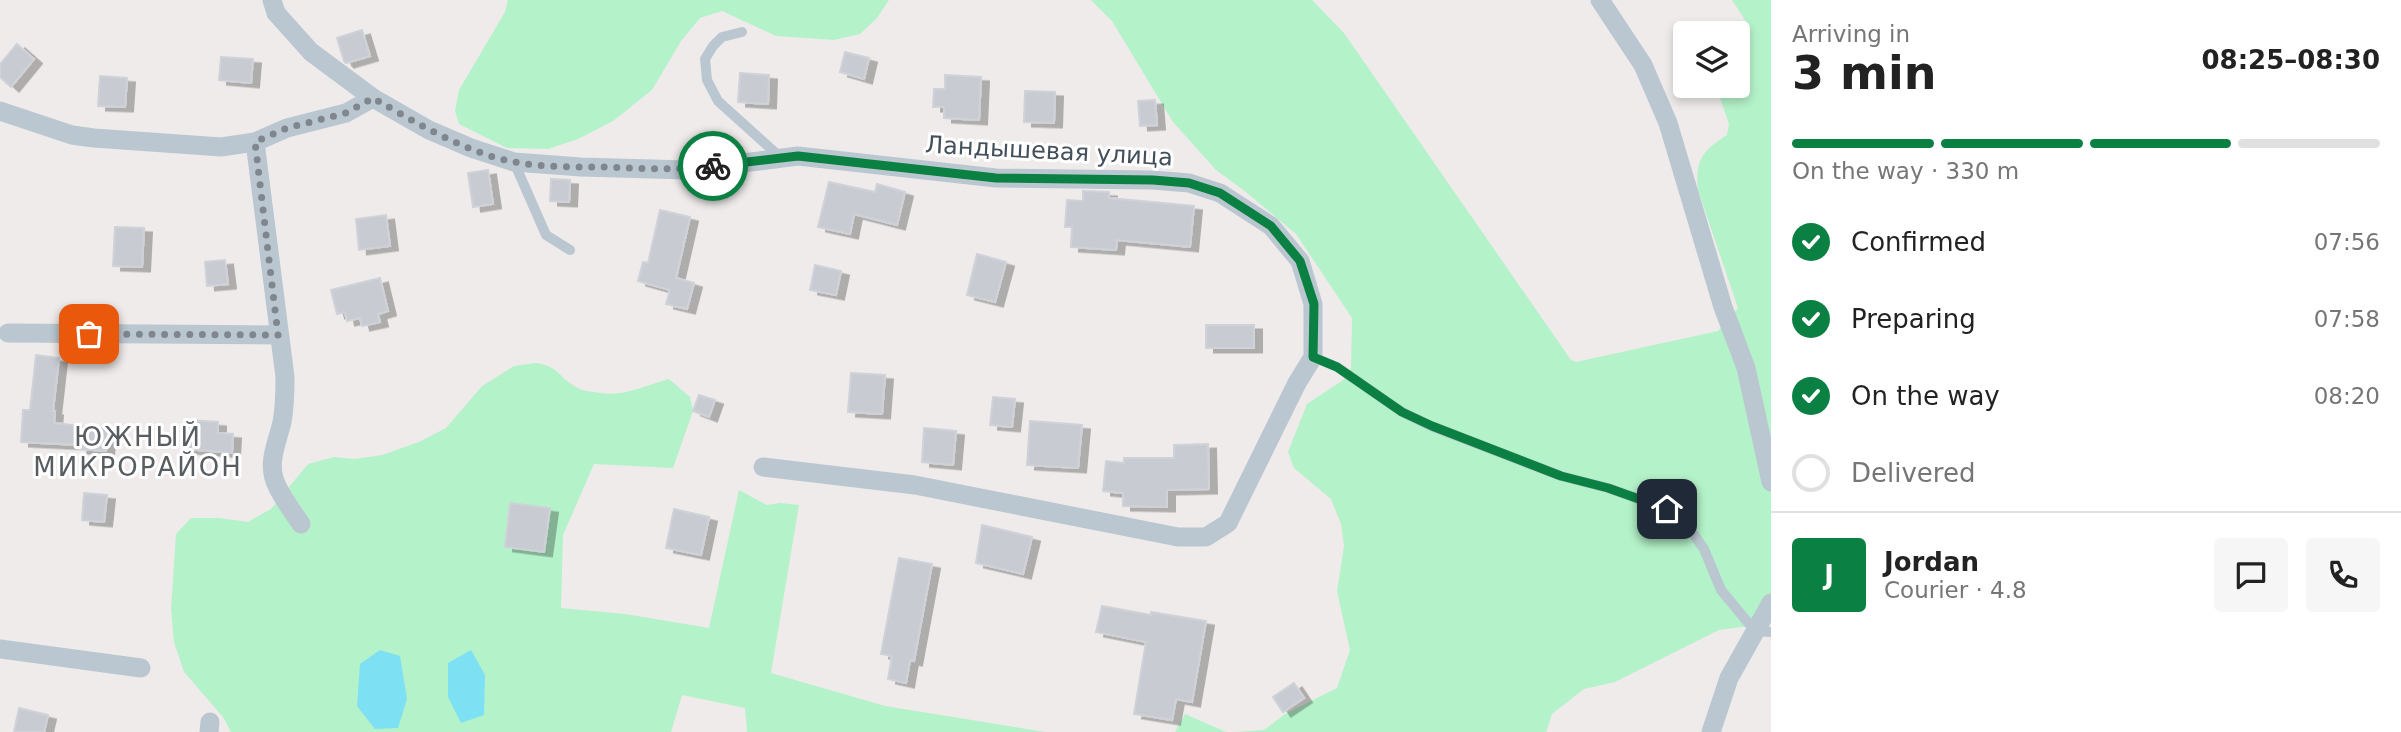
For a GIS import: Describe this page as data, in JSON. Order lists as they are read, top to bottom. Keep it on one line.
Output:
{"streets":{"street":["Ландышевая улица"]},"districts":["ЮЖНЫЙ МИКРОРАЙОН"],"page":{"heading":["3 min","Arriving in","08:25–08:30"],"panel":["Jordan","Courier · 4.8"],"bar":"On the way · 330 m","list":[["Confirmed","07:56"],["Preparing","07:58"],["On the way","08:20"],"Delivered"],"round":"J"}}
